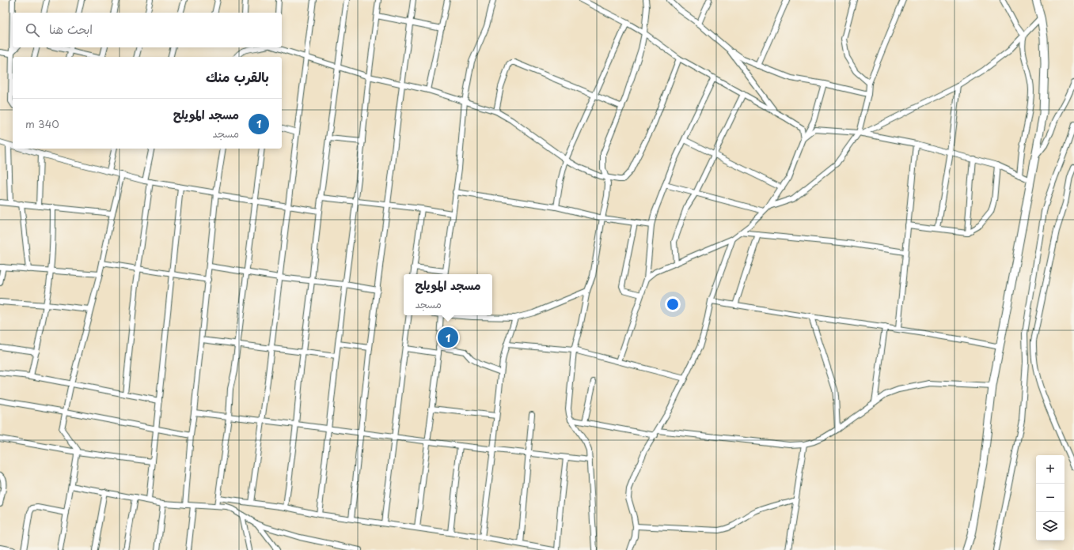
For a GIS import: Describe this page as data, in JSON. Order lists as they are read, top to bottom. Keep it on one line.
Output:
{"page":{"search":"ابحث هنا","heading":"بالقرب منك","list":[{"mark":"1","name":"مسجد المويلح","note":"مسجد","value":"340 m"}],"popup":["مسجد المويلح","مسجد"],"pins":"1","map_buttons":["+","−"]}}
